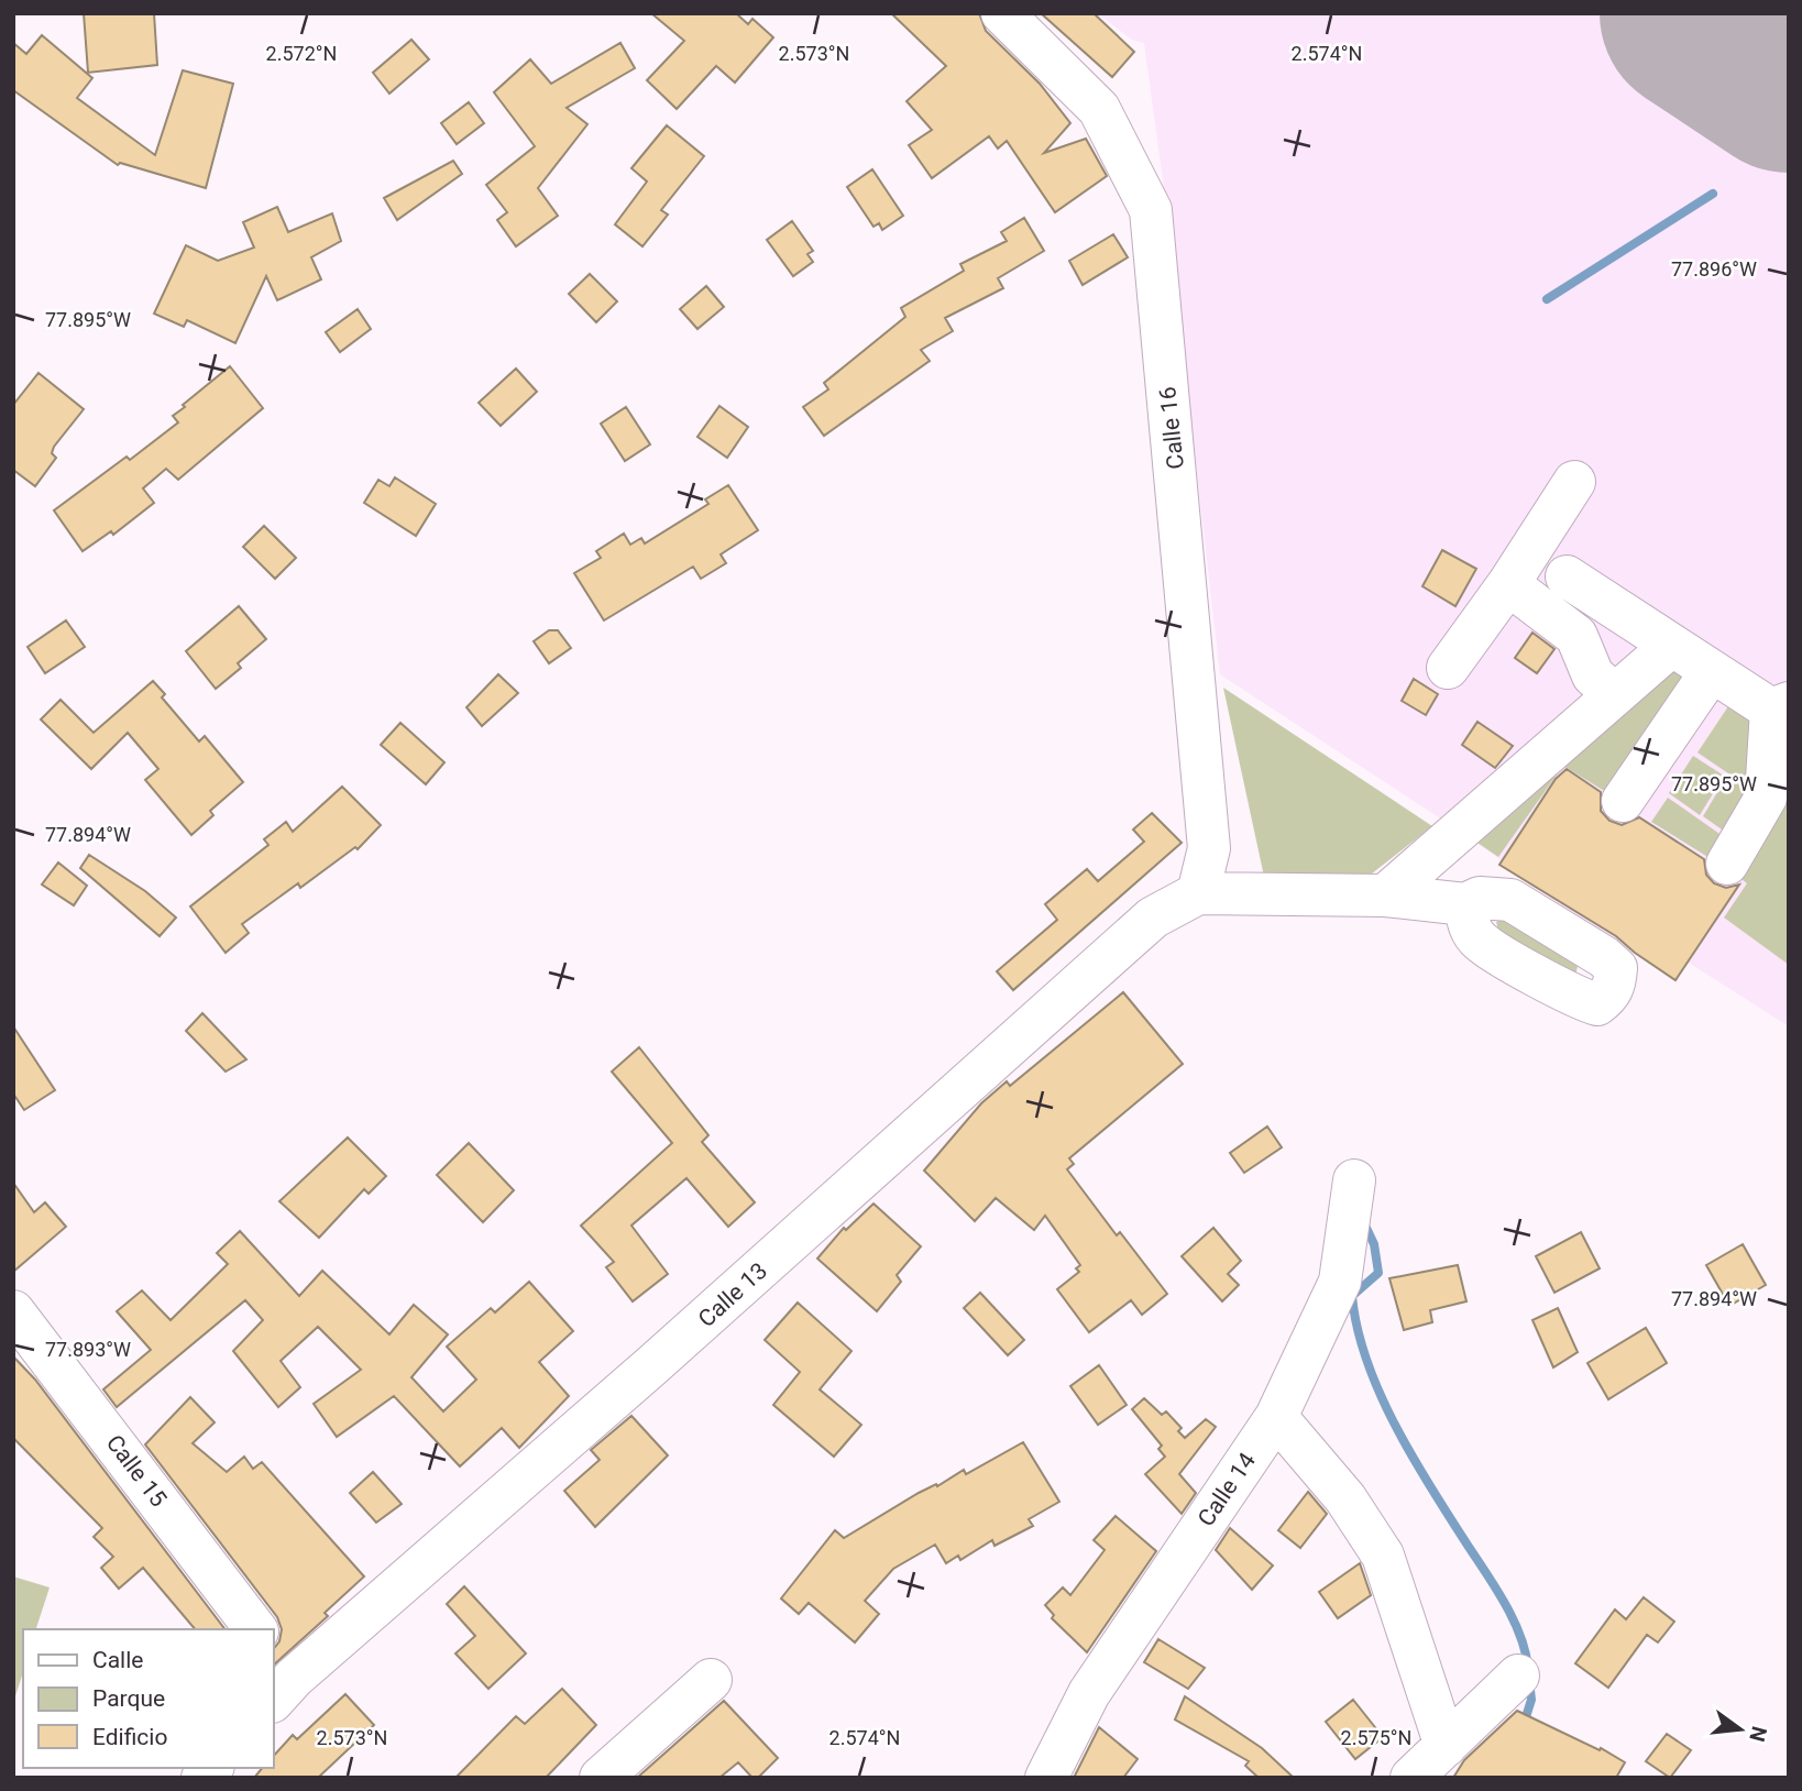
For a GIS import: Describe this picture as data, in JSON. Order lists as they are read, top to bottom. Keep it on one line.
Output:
{"streets":{"street":["Calle 16","Calle 13","Calle 15","Calle 14"]},"crossings":[["Calle 16","Calle 13"]],"legend":["Calle","Parque","Edificio"],"north":"right","coordinates":["2.572°N","2.573°N","2.574°N","77.896°W","77.895°W","77.894°W","77.893°W","2.575°N"]}
